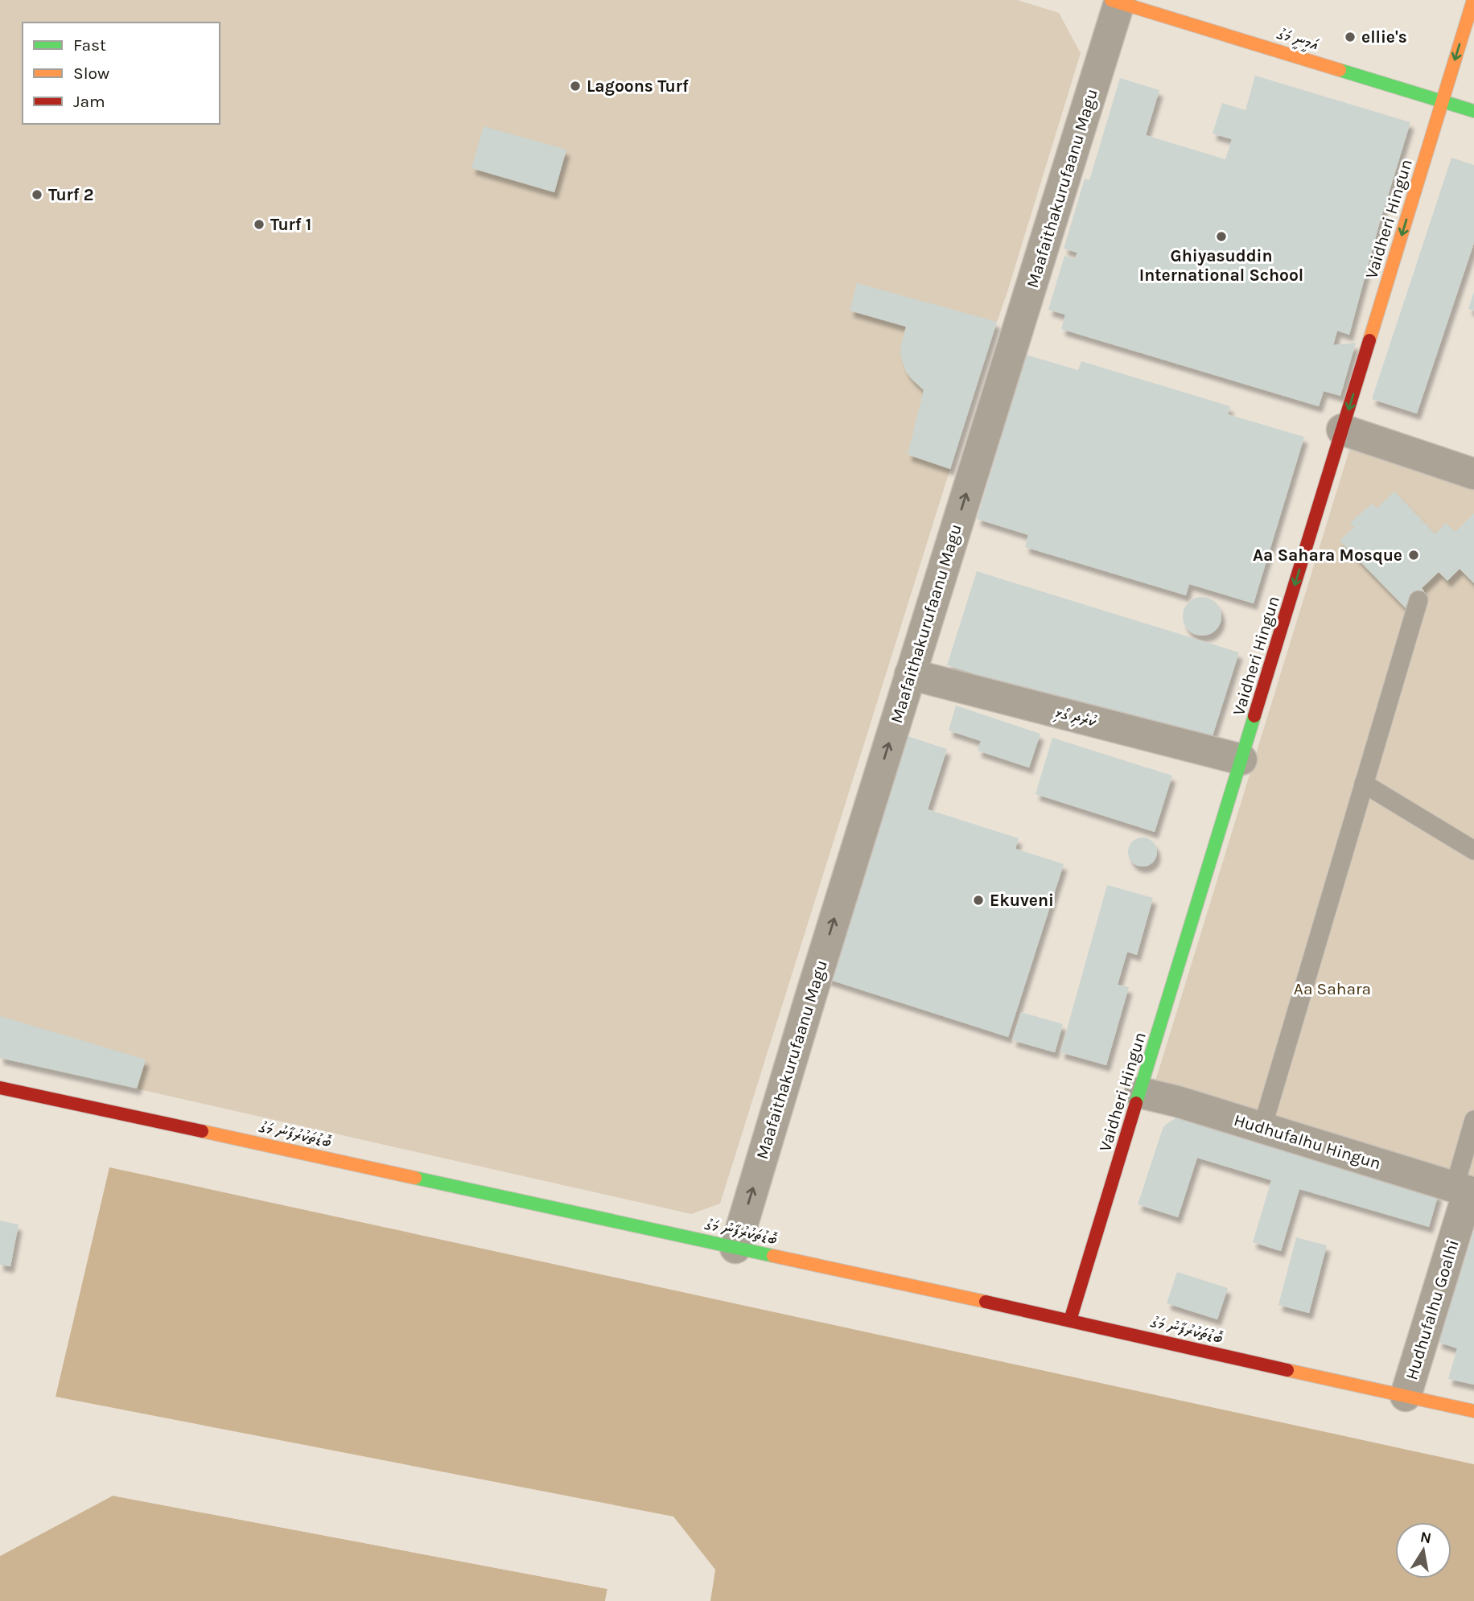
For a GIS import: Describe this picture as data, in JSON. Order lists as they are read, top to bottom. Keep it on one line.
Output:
{"streets":{"street":["އަމީނީ މަގު","Maafaithakurufaanu Magu","Vaidheri Hingun","ކުރެދި ގޯޅި","ބޮޑުތަކުރުފާނު މަގު","Hudhufalhu Hingun","Hudhufalhu Goalhi"]},"crossings":[["އަމީނީ މަގު","Maafaithakurufaanu Magu"],["އަމީނީ މަގު","Vaidheri Hingun"],["Maafaithakurufaanu Magu","ކުރެދި ގޯޅި"],["Maafaithakurufaanu Magu","ބޮޑުތަކުރުފާނު މަގު"],["Vaidheri Hingun","ކުރެދި ގޯޅި"],["Vaidheri Hingun","ބޮޑުތަކުރުފާނު މަގު"],["Vaidheri Hingun","Hudhufalhu Hingun"],["ބޮޑުތަކުރުފާނު މަގު","Hudhufalhu Goalhi"],["Hudhufalhu Hingun","Hudhufalhu Goalhi"]],"one_way":["Maafaithakurufaanu Magu","Vaidheri Hingun"],"parks":["Aa Sahara"],"places":["ellie's","Lagoons Turf","Turf 2","Turf 1","Ghiyasuddin International School","Aa Sahara Mosque","Ekuveni"],"legend":["Fast","Slow","Jam"],"north":"top"}
